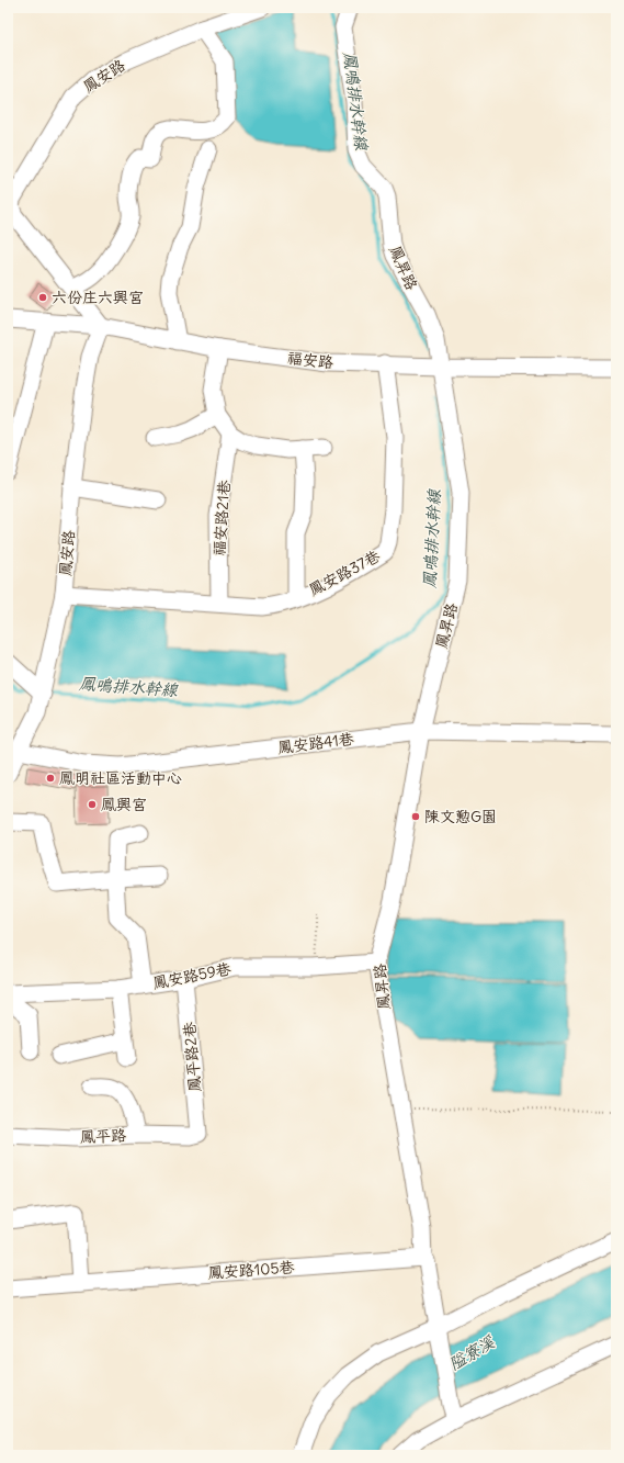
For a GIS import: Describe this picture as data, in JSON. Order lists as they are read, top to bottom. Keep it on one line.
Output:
{"streets":{"street":["鳳安路","鳳昇路","福安路","福安路21巷","鳳安路37巷","鳳安路41巷","鳳安路59巷","鳳平路2巷","鳳平路","鳳安路105巷"]},"crossings":[["鳳安路","福安路"],["鳳安路","鳳安路37巷"],["鳳安路","鳳安路41巷"],["鳳昇路","福安路"],["鳳昇路","鳳安路41巷"],["鳳昇路","鳳安路59巷"],["鳳昇路","鳳安路105巷"],["福安路","鳳安路37巷"],["福安路21巷","鳳安路37巷"],["鳳安路59巷","鳳平路2巷"],["鳳平路2巷","鳳平路"]],"water":["鳳鳴排水幹線","隘寮溪"],"places":["六份庄六興宮","鳳明社區活動中心","鳳興宮","陳文懃G園"]}
